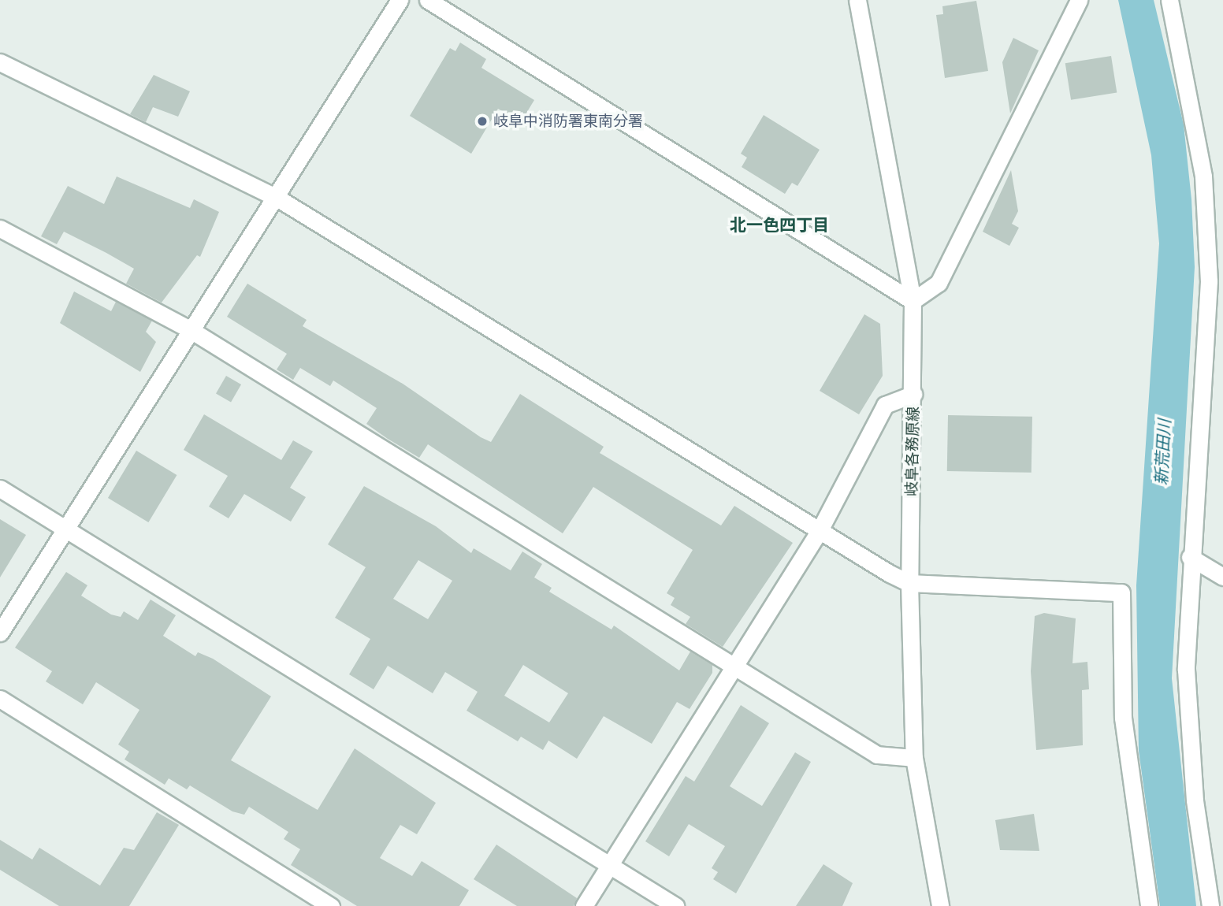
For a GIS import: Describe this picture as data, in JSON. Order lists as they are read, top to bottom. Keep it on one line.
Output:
{"streets":{"street":["岐阜各務原線"]},"districts":["北一色四丁目"],"water":["新荒田川"],"places":["岐阜中消防署東南分署"]}
